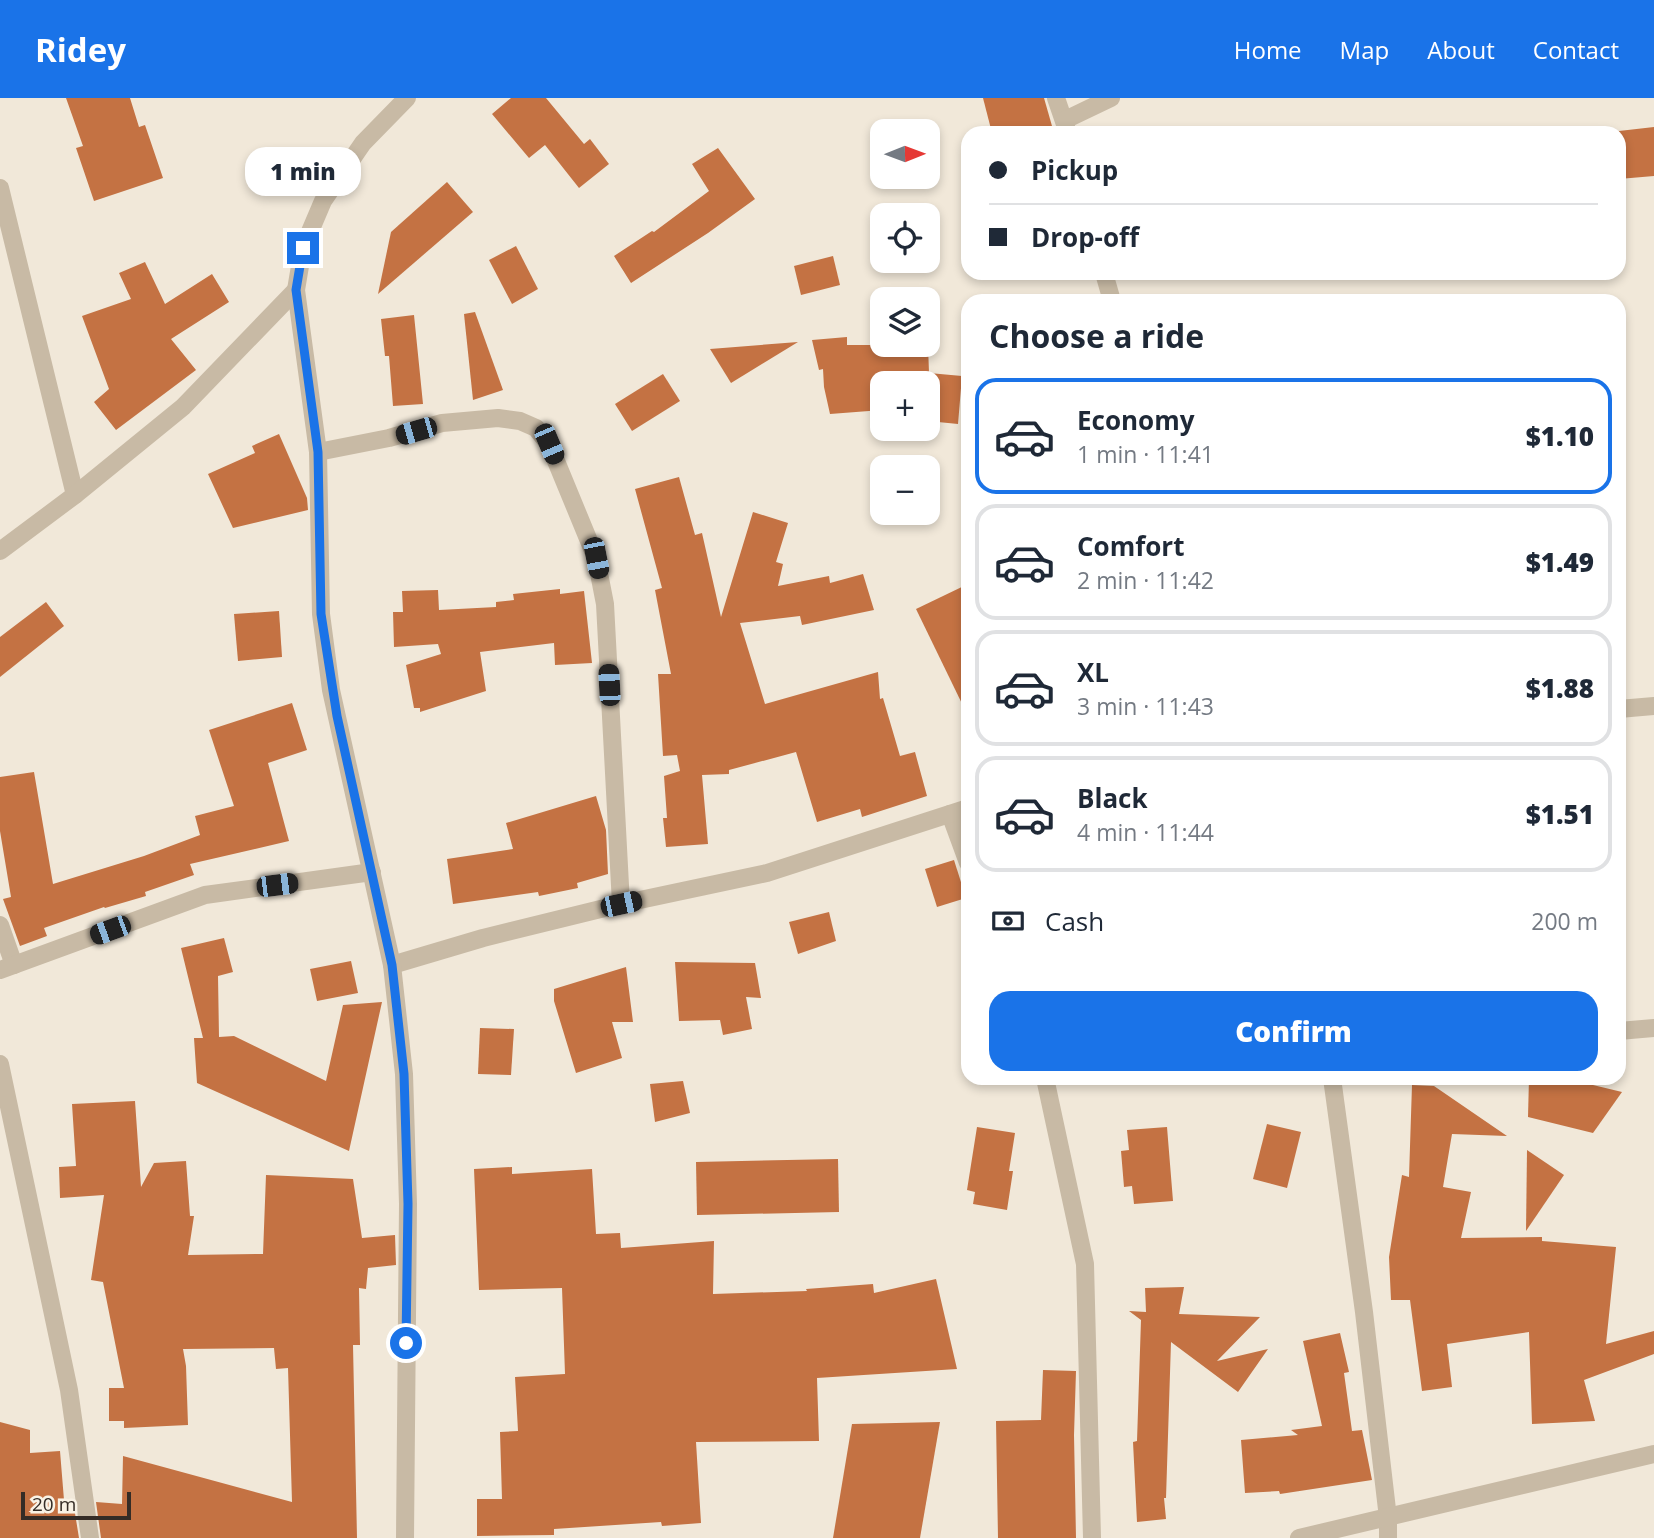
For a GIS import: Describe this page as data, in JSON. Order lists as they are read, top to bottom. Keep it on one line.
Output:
{"scale_bar":"20 m","north":"right","page":{"header":"Ridey","nav":["Home","Map","About","Contact"],"map_buttons":["+","−"],"banner":["Pickup","Drop-off"],"bubble":"1 min","heading":"Choose a ride","list":[{"name":"Economy","note":"1 min · 11:41","value":"$1.10"},{"name":"Comfort","note":"2 min · 11:42","value":"$1.49"},{"name":"XL","note":"3 min · 11:43","value":"$1.88"},{"name":"Black","note":"4 min · 11:44","value":"$1.51"}],"pay":["Cash","200 m"],"buttons":"Confirm","scale":"20 m"}}
